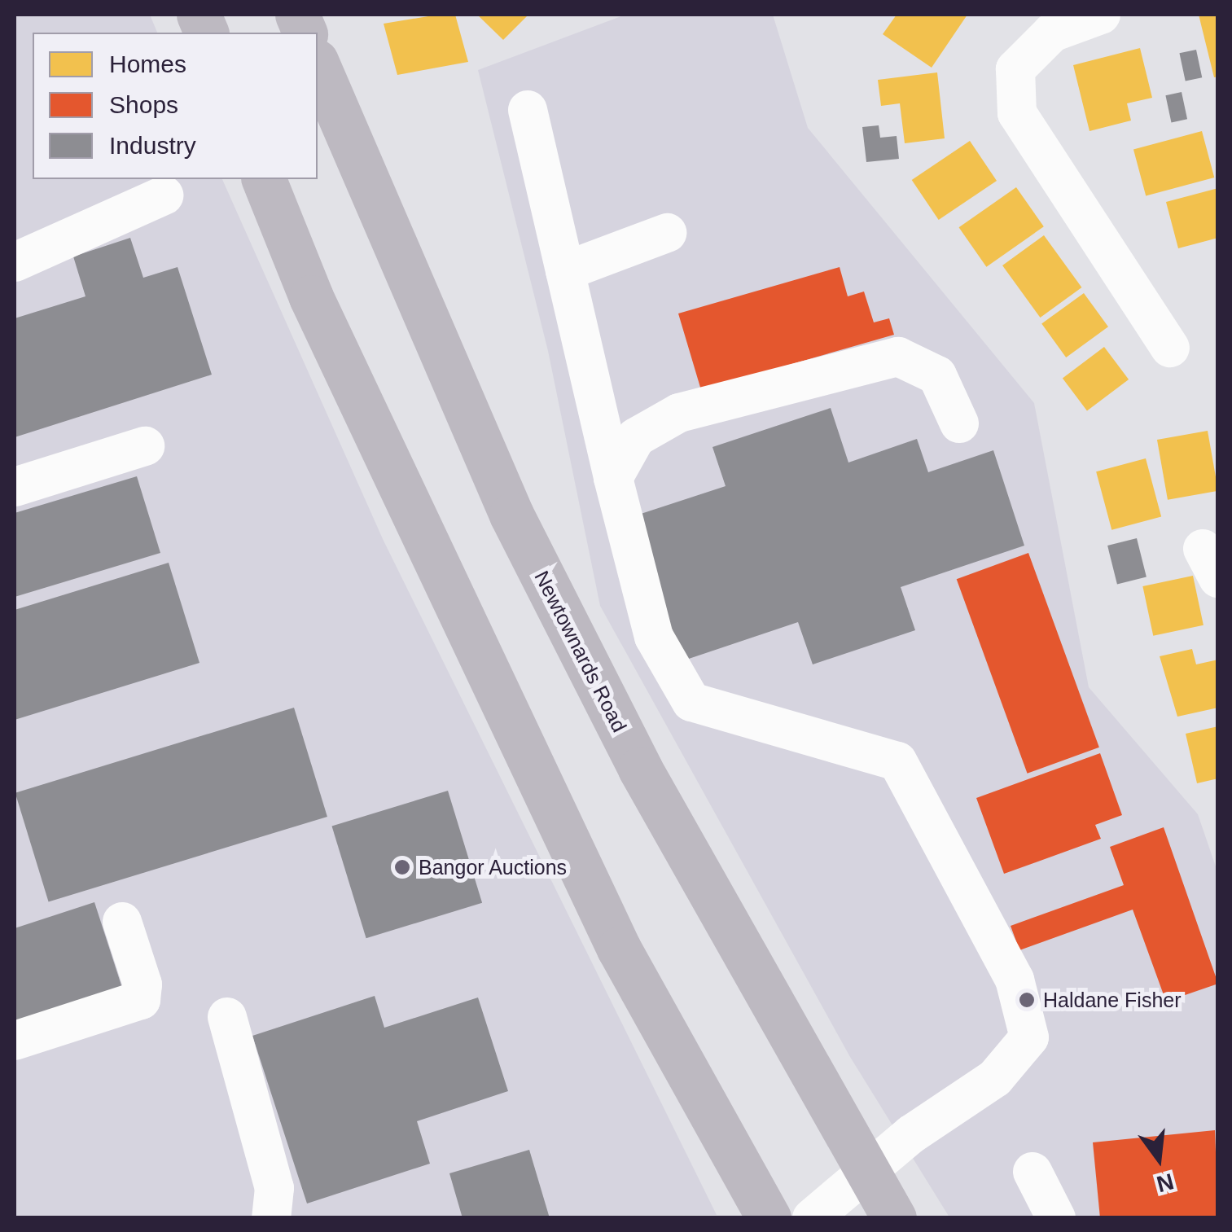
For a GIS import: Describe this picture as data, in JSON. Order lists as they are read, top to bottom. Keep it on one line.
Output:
{"streets":{"highway":["Newtownards Road"]},"places":["Bangor Auctions","Haldane Fisher"],"legend":["Homes","Shops","Industry"],"north":"bottom"}
